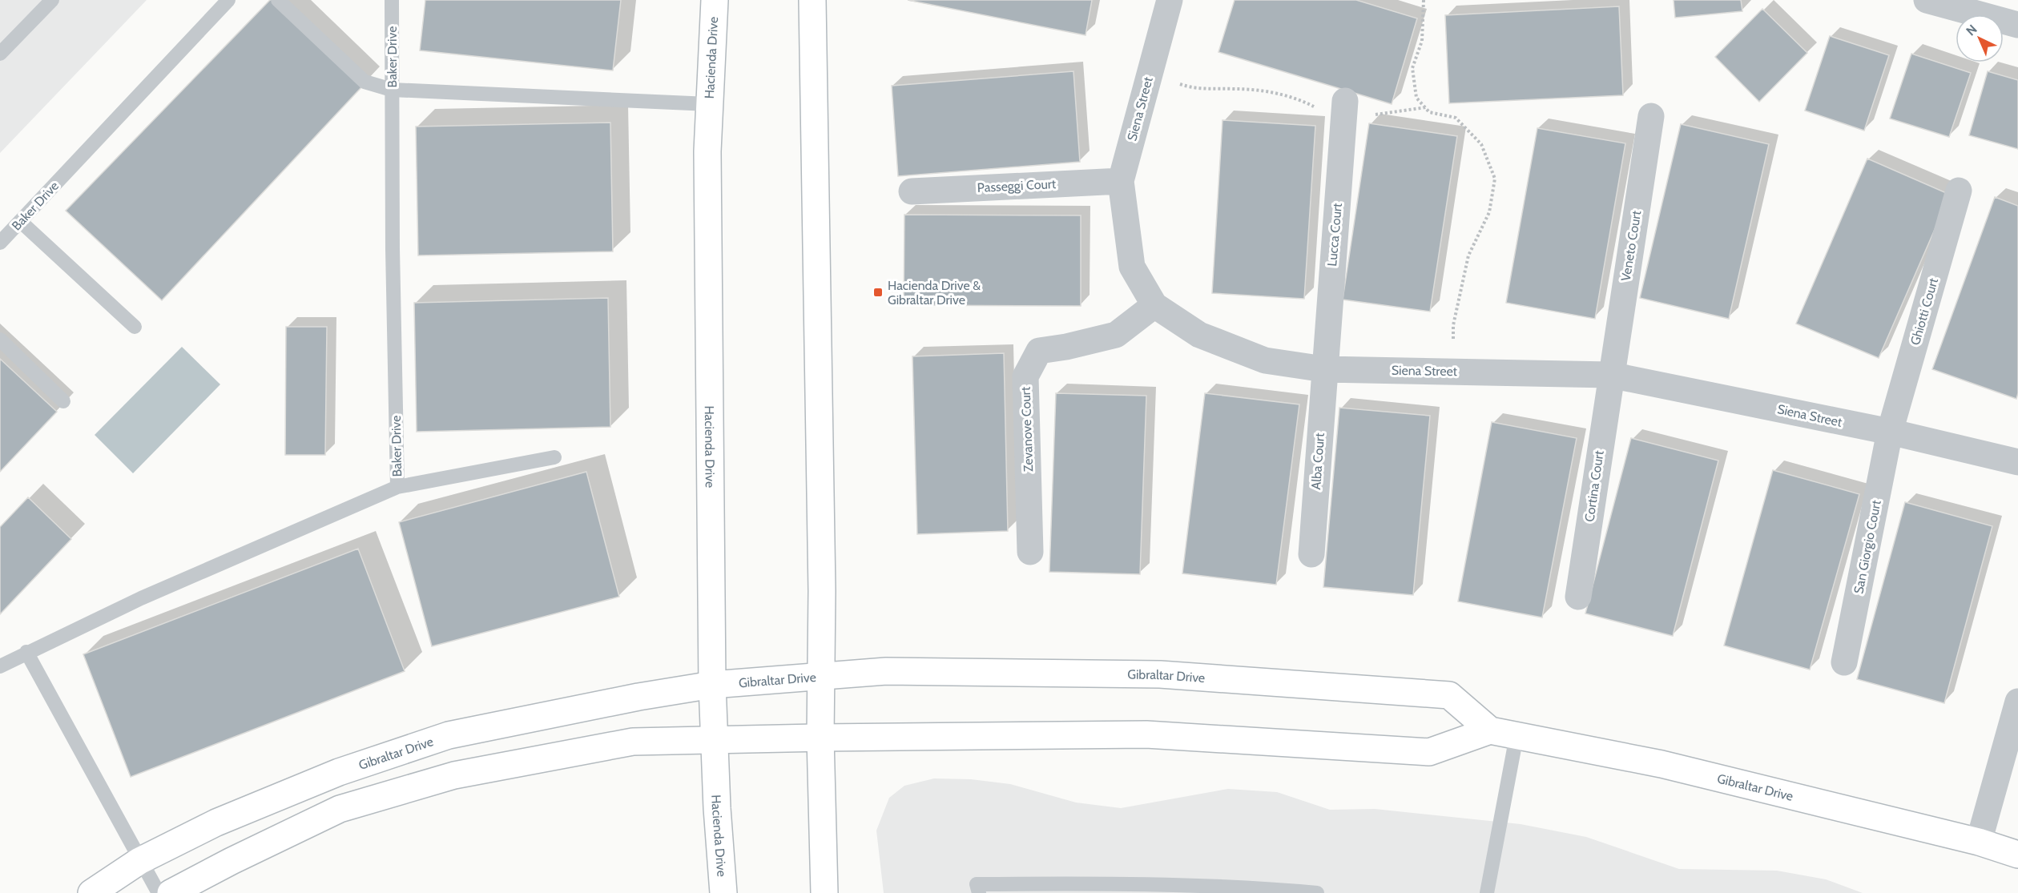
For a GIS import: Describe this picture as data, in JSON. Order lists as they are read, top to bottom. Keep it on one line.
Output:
{"streets":{"street":["Hacienda Drive","Siena Street","Passeggi Court","Lucca Court","Veneto Court","Ghiotti Court","Zevanove Court","Alba Court","Cortina Court","San Giorgio Court","Gibraltar Drive"],"lane":["Baker Drive"]},"crossings":[["Hacienda Drive","Gibraltar Drive"],["Siena Street","Passeggi Court"],["Siena Street","Lucca Court"],["Siena Street","Veneto Court"],["Siena Street","Ghiotti Court"],["Siena Street","Zevanove Court"],["Siena Street","Alba Court"],["Siena Street","Cortina Court"],["Siena Street","San Giorgio Court"],["Lucca Court","Alba Court"],["Veneto Court","Cortina Court"],["Ghiotti Court","San Giorgio Court"]],"places":{"transit":["Hacienda Drive & Gibraltar Drive"]},"north":"top left"}
